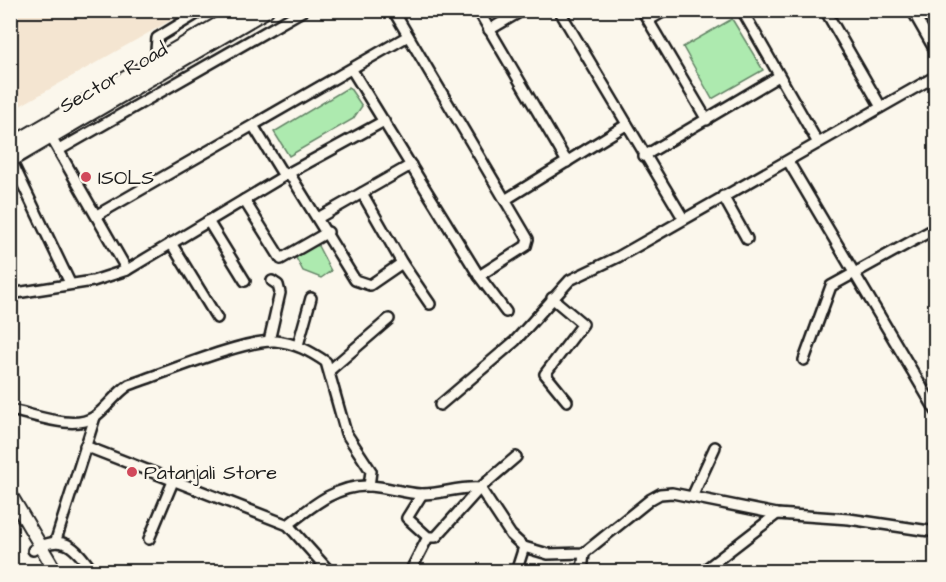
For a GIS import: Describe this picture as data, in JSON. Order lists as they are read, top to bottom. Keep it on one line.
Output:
{"streets":{"main road":["Sector Road"]},"places":["ISOLS","Patanjali Store"]}
